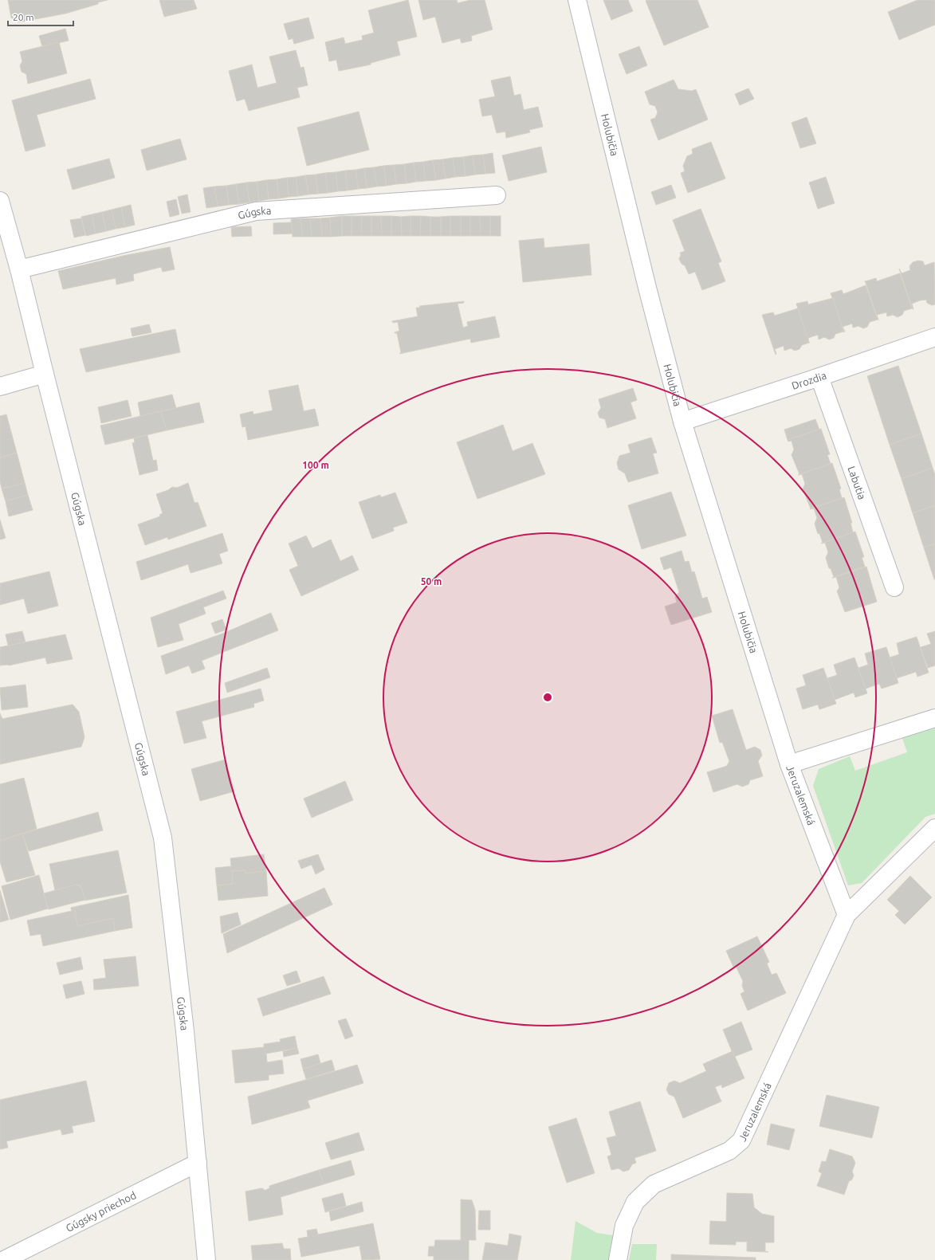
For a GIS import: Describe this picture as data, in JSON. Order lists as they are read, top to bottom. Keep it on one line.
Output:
{"streets":{"street":["Holubičia","Gúgska","Drozdia","Labutia","Jeruzalemská","Gúgsky priechod"]},"crossings":[["Holubičia","Drozdia"],["Holubičia","Jeruzalemská"],["Gúgska","Gúgsky priechod"],["Drozdia","Labutia"]],"scale_bar":"20 m","rings":["100 m","50 m"]}
